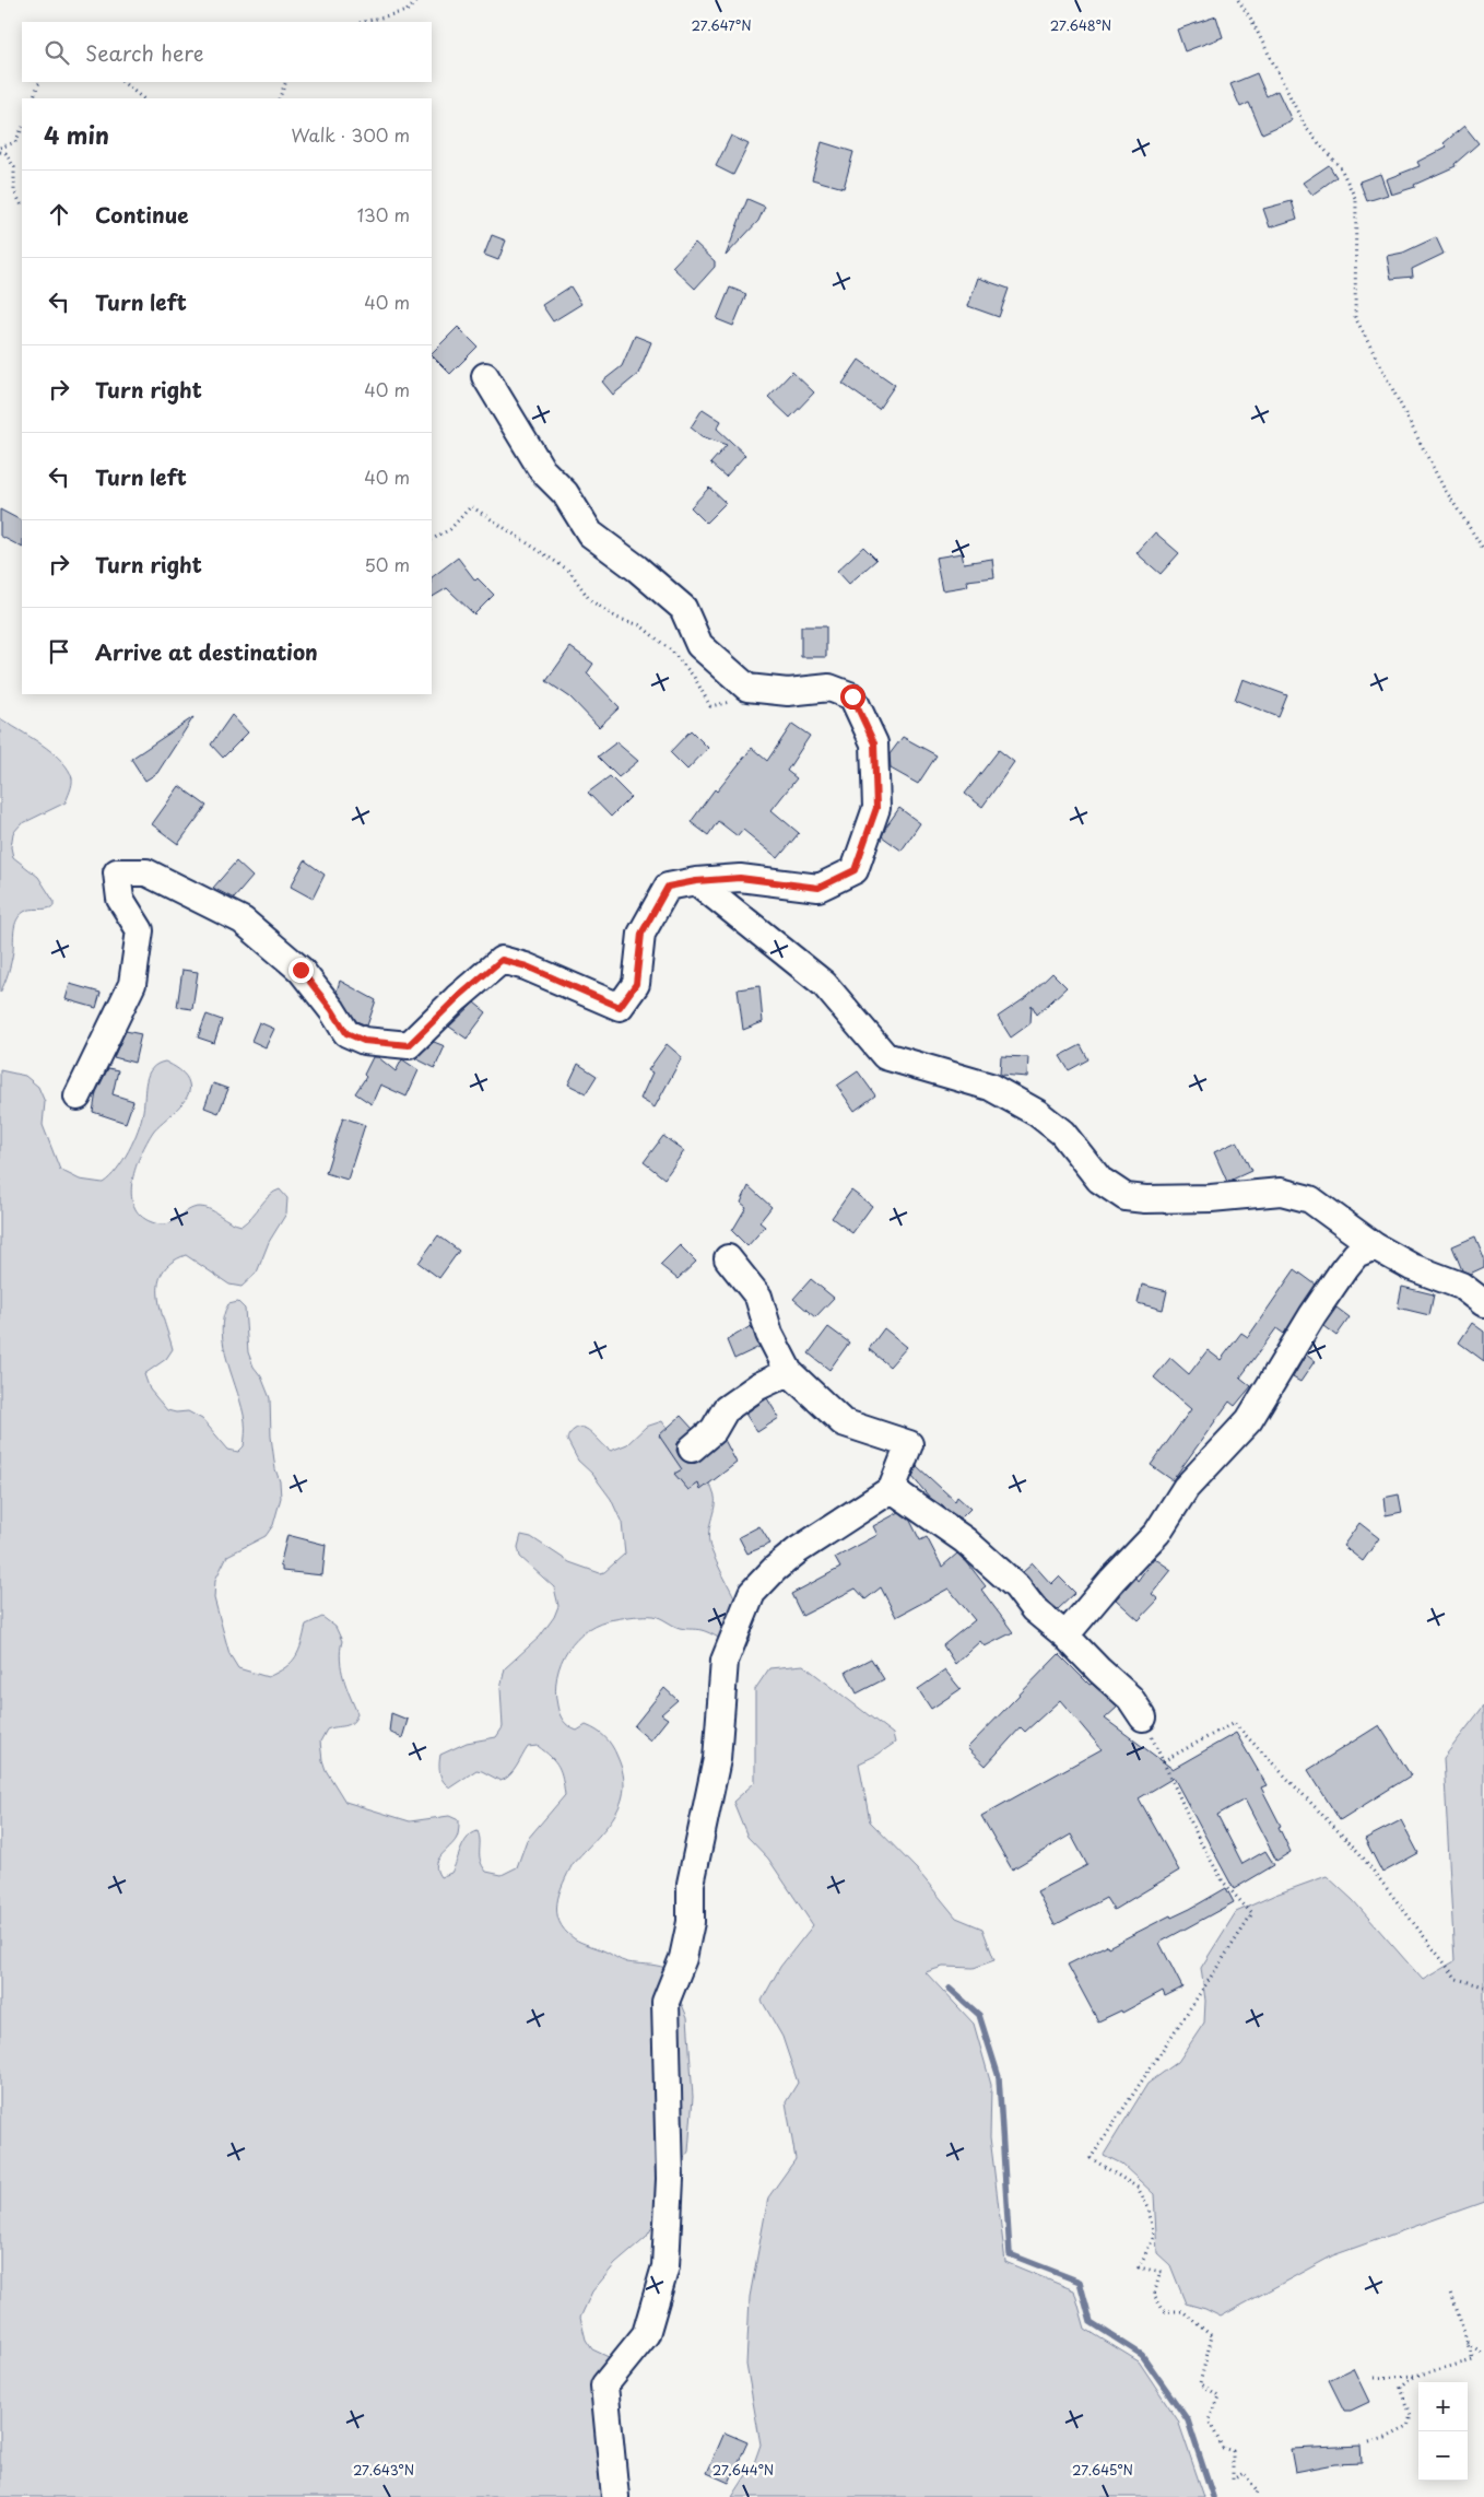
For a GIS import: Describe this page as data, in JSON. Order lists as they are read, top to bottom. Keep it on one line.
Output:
{"page":{"search":"Search here","heading":["4 min","Walk · 300 m"],"list":[["Continue","130 m"],["Turn left","40 m"],["Turn right","40 m"],["Turn left","40 m"],["Turn right","50 m"],"Arrive at destination"],"map_buttons":["+","−"]},"coordinates":["27.647°N","27.648°N","27.643°N","27.644°N","27.645°N"]}
